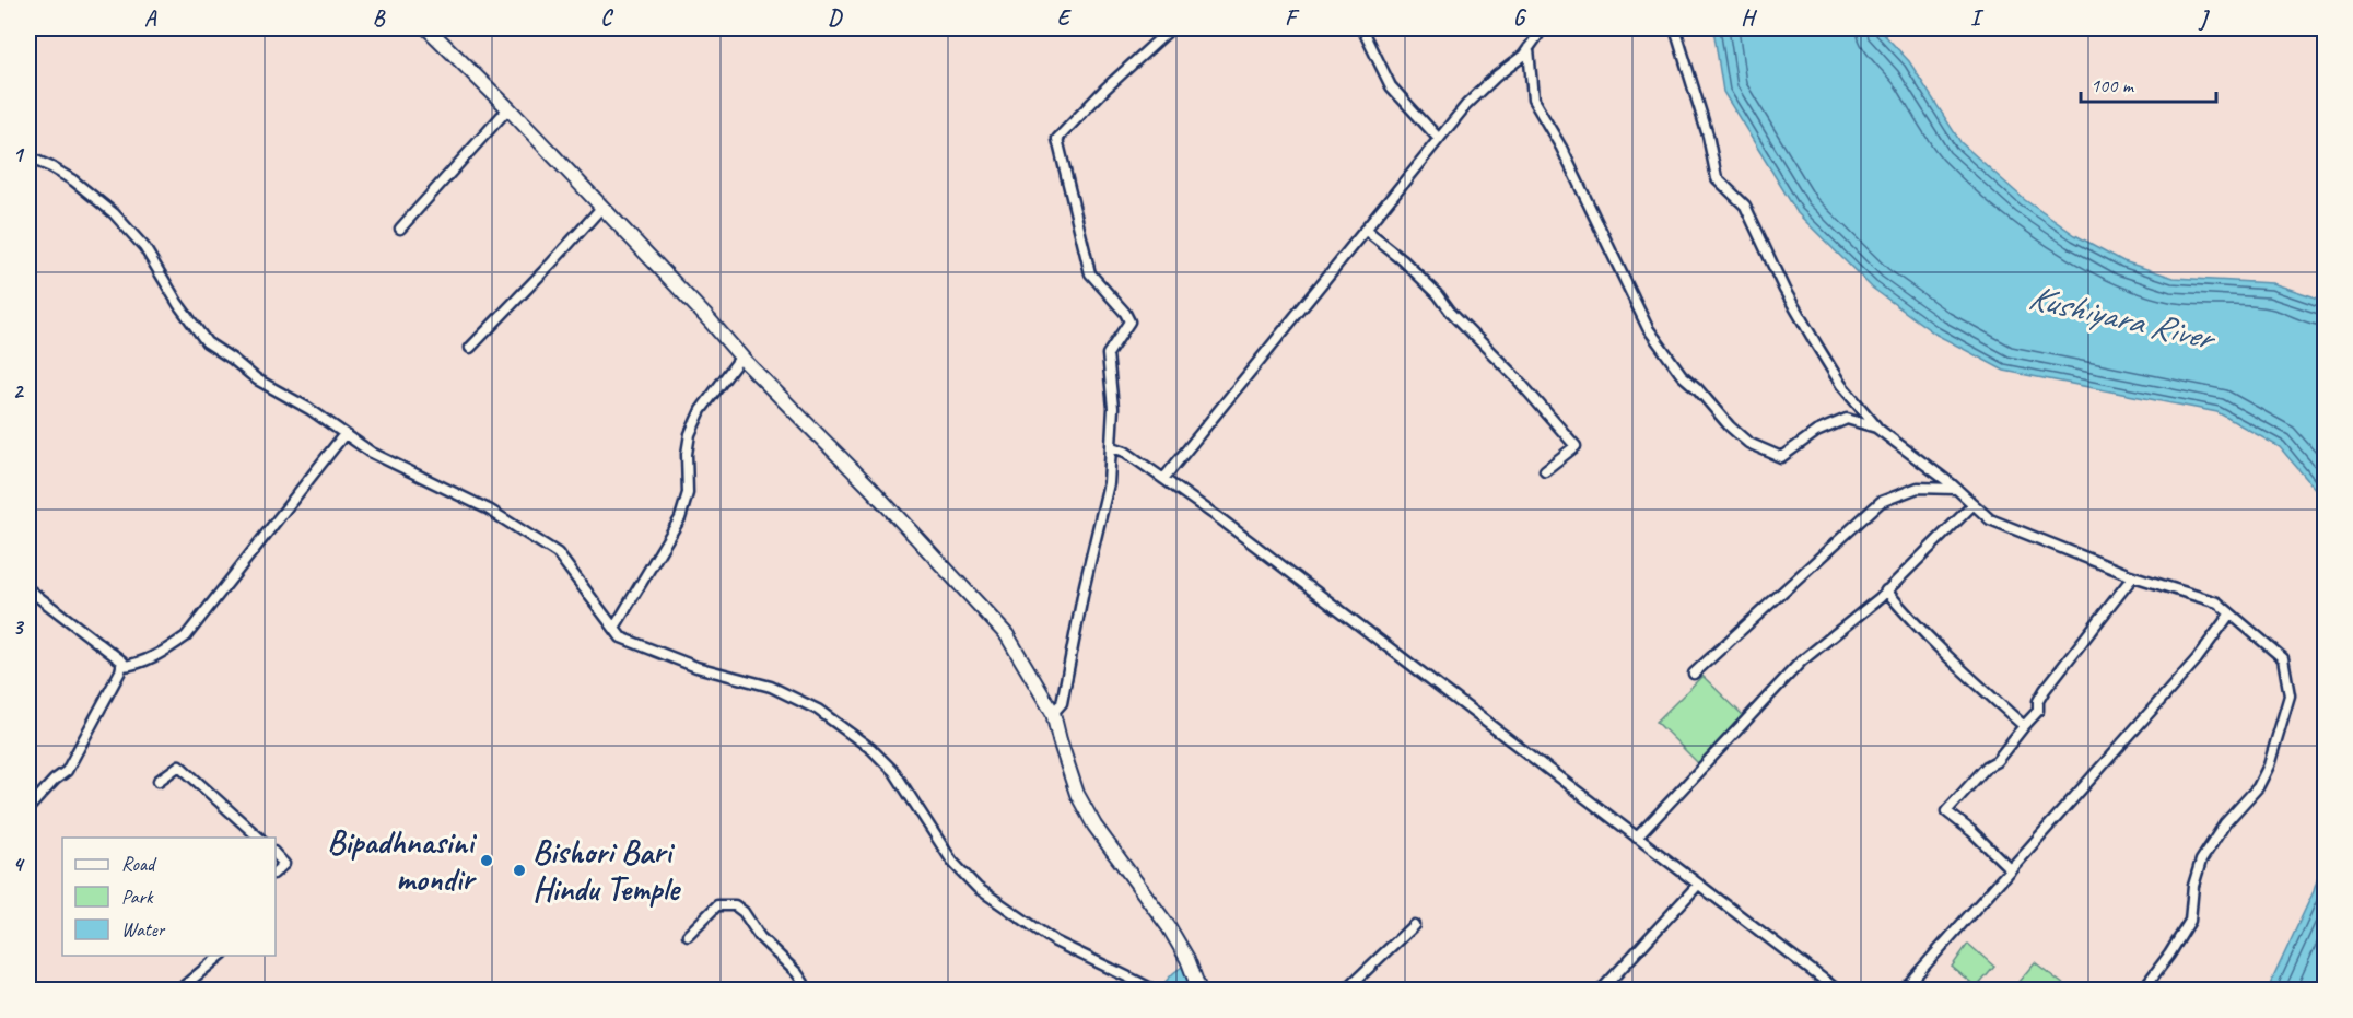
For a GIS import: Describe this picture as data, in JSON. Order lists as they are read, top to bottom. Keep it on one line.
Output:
{"water":["Kushiyara River"],"places":["Bipadhnasini mondir","Bishori Bari Hindu Temple"],"legend":["Road","Park","Water"],"scale_bar":"100 m","grid":{"columns":["A","B","C","D","E","F","G","H","I","J"],"rows":["1","2","3","4"]}}
